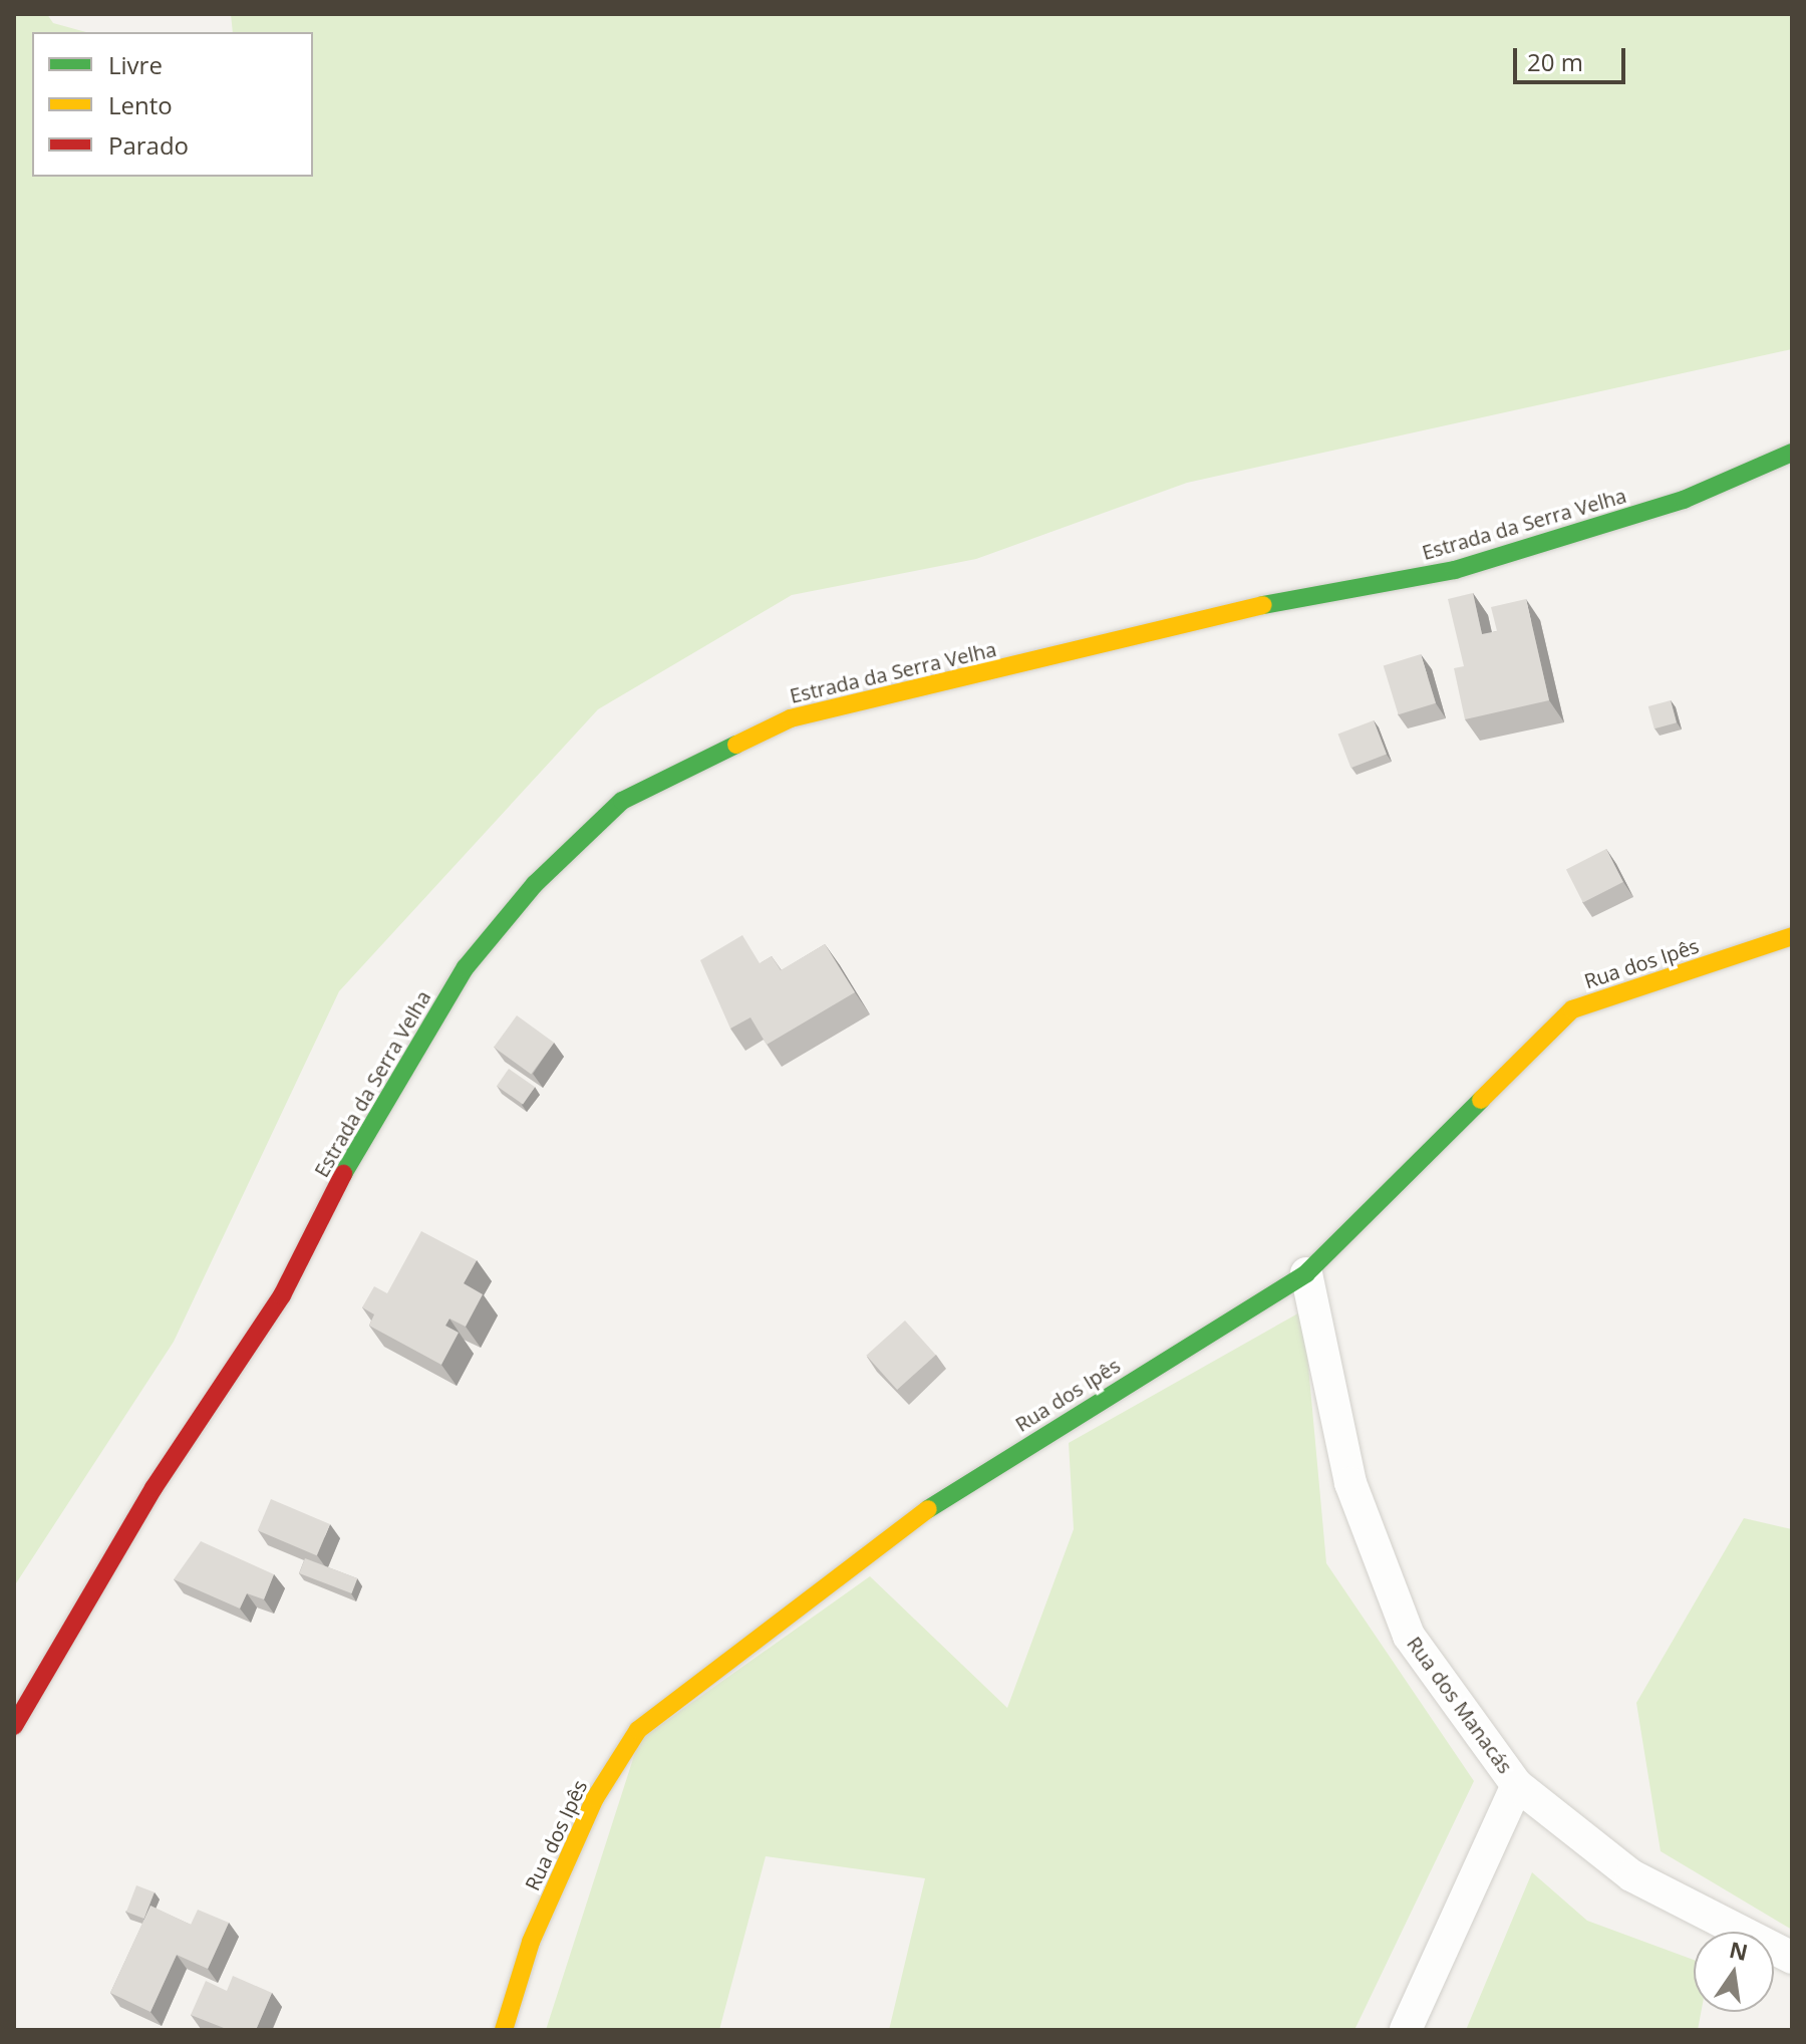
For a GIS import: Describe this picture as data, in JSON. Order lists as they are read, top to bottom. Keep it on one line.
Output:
{"streets":{"street":["Estrada da Serra Velha","Rua dos Ipês","Rua dos Manacás"]},"crossings":[["Rua dos Ipês","Rua dos Manacás"]],"legend":["Livre","Lento","Parado"],"scale_bar":"20 m","north":"top"}
